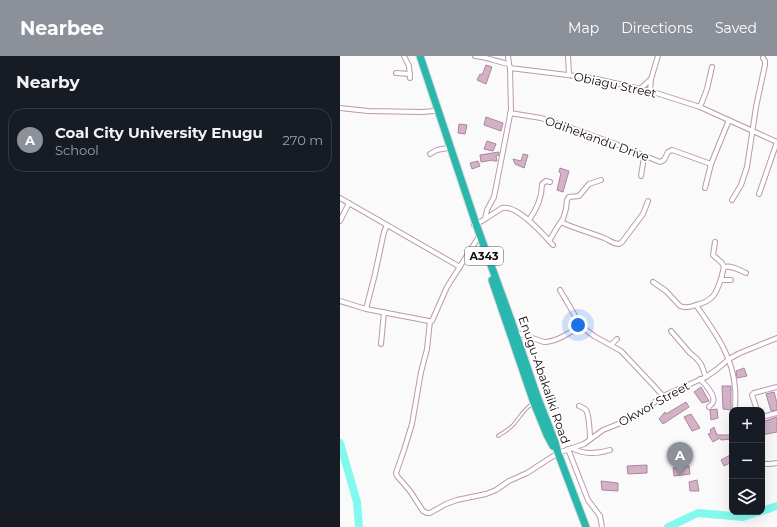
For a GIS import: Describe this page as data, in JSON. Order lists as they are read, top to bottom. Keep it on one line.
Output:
{"streets":{"highway":["A343","Enugu-Abakaliki Road"],"street":["Obiagu Street","Odihekandu Drive","Okwor Street"]},"crossings":[["A343","Enugu-Abakaliki Road"],["A343","Okwor Street"],["Enugu-Abakaliki Road","Okwor Street"]],"page":{"header":"Nearbee","nav":["Map","Directions","Saved"],"heading":"Nearby","list":[{"mark":"A","name":"Coal City University Enugu","note":"School","value":"270 m"}],"map_buttons":["+","−"],"pins":"A"}}
